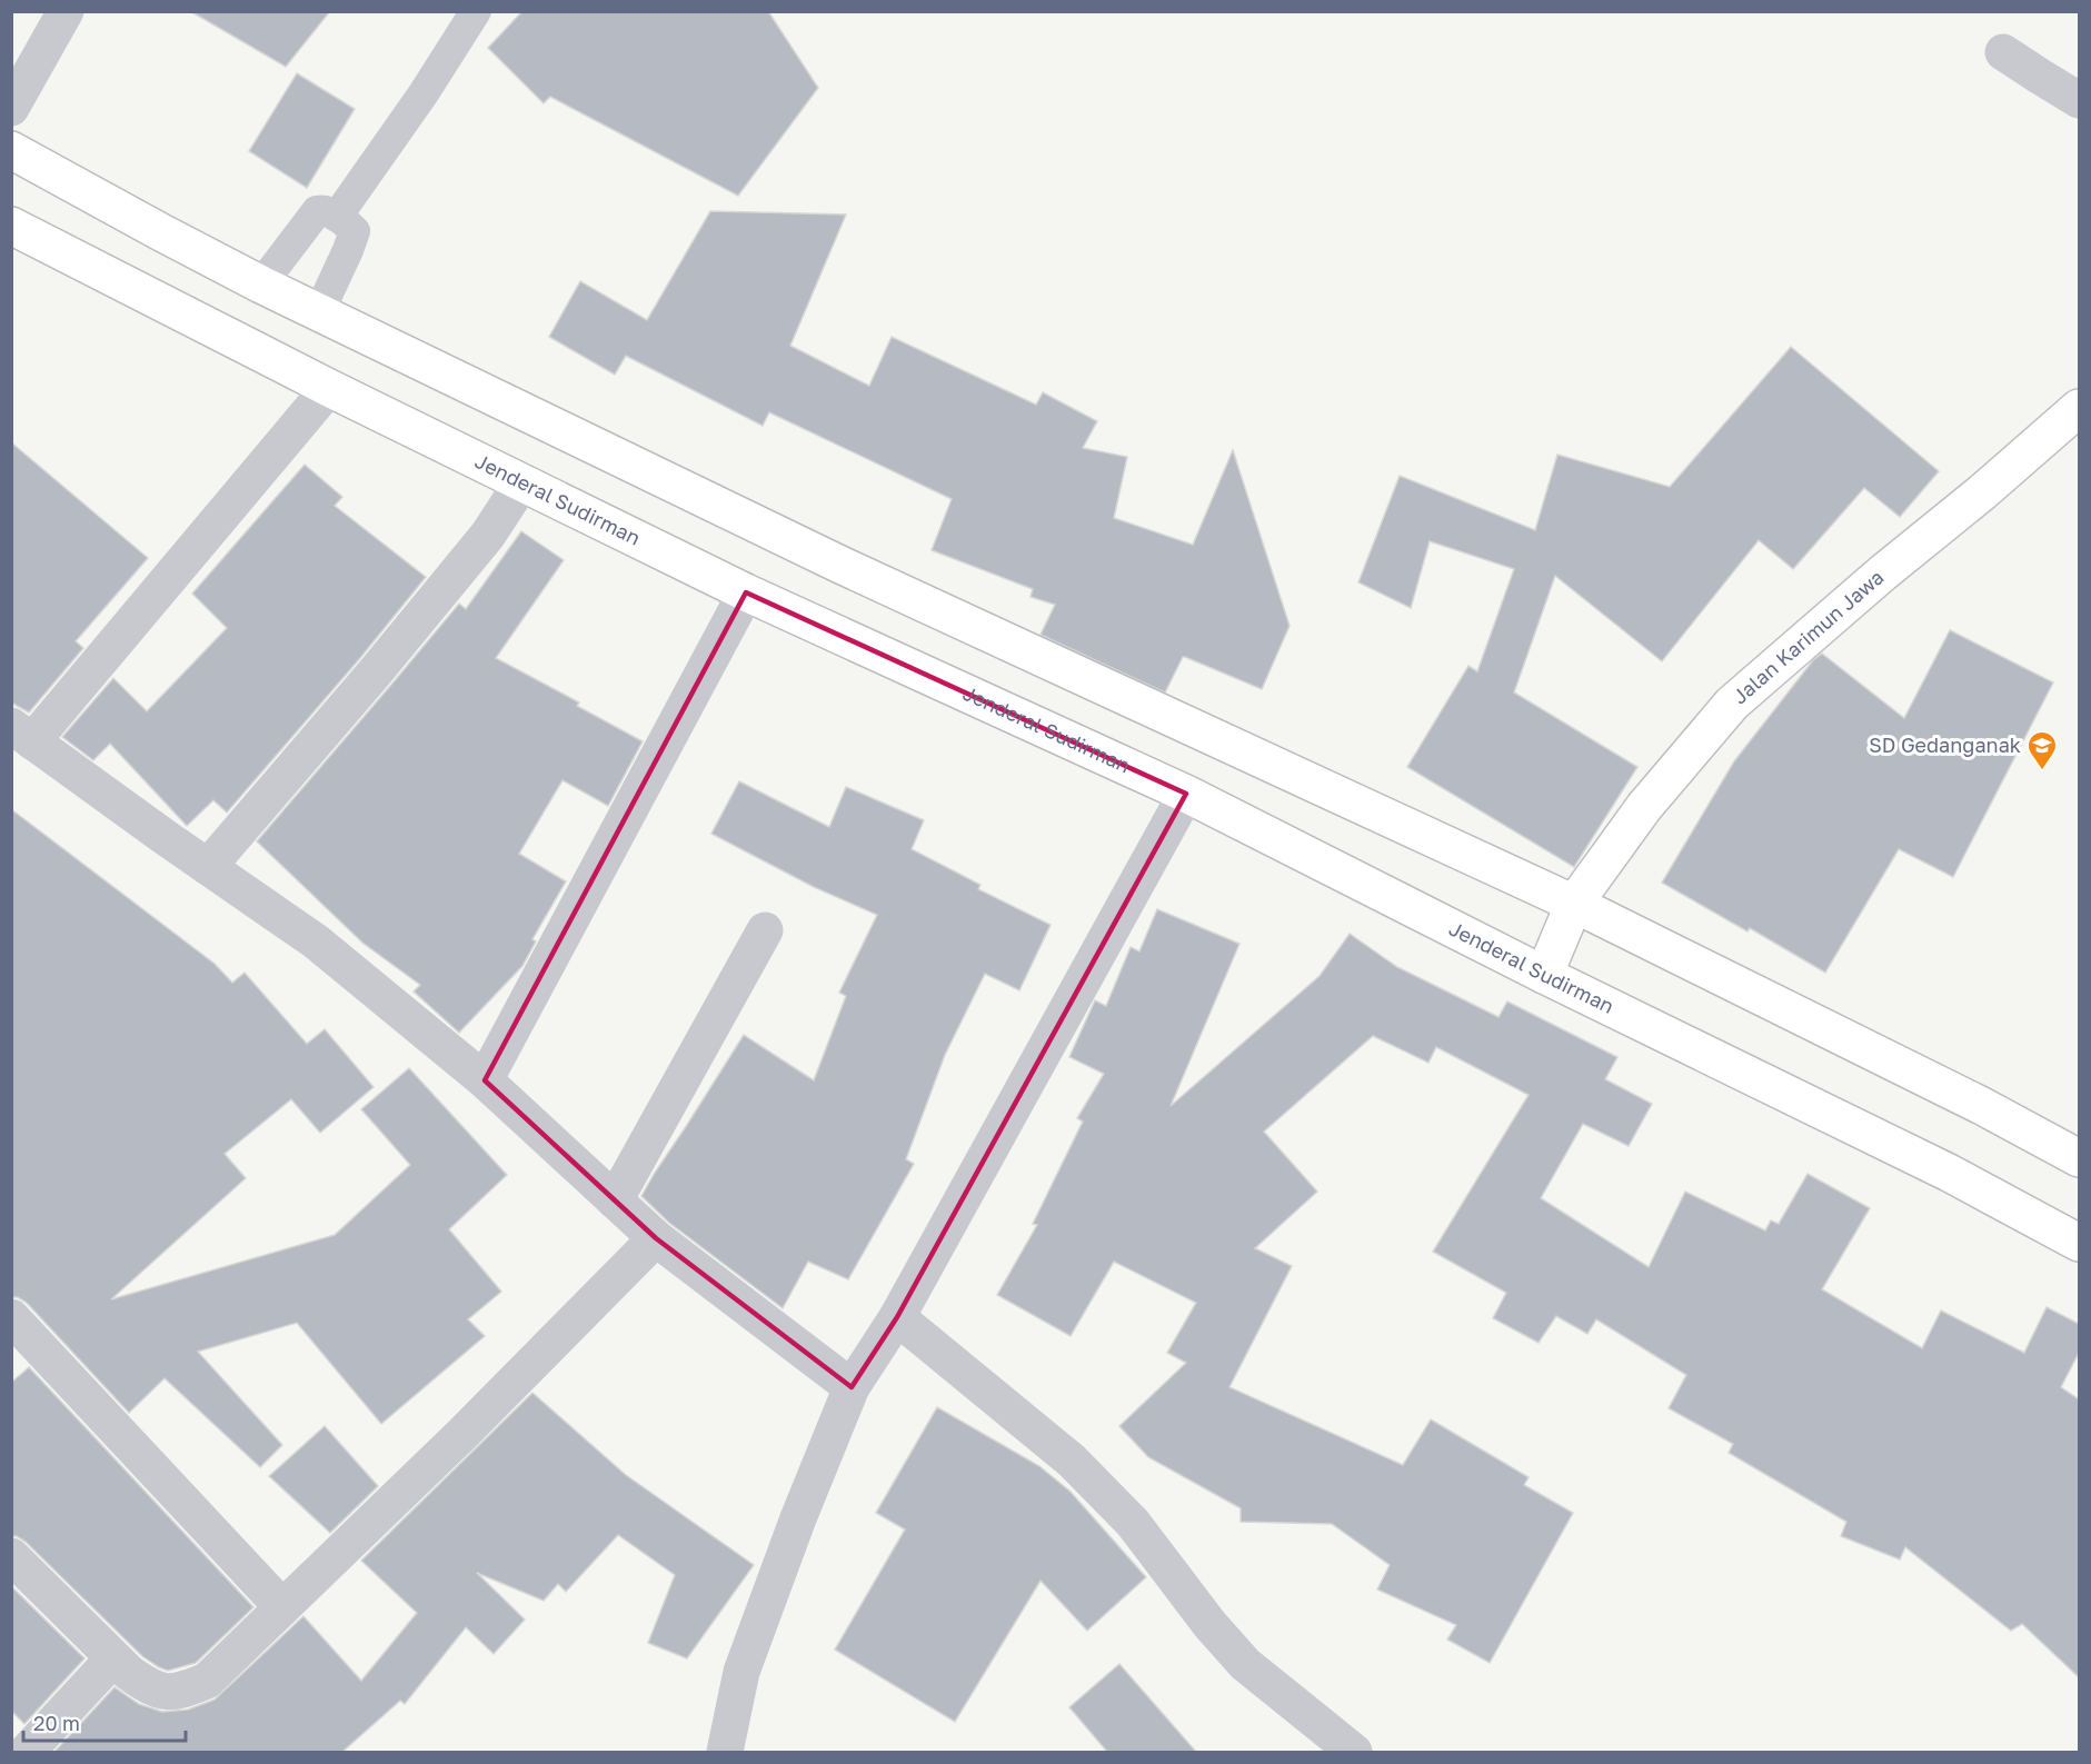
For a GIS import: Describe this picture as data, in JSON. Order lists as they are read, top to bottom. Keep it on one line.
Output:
{"streets":{"main road":["Jenderal Sudirman","Jalan Karimun Jawa"]},"crossings":[["Jenderal Sudirman","Jalan Karimun Jawa"]],"places":{"school or university":["SD Gedanganak"]},"scale_bar":"20 m"}
